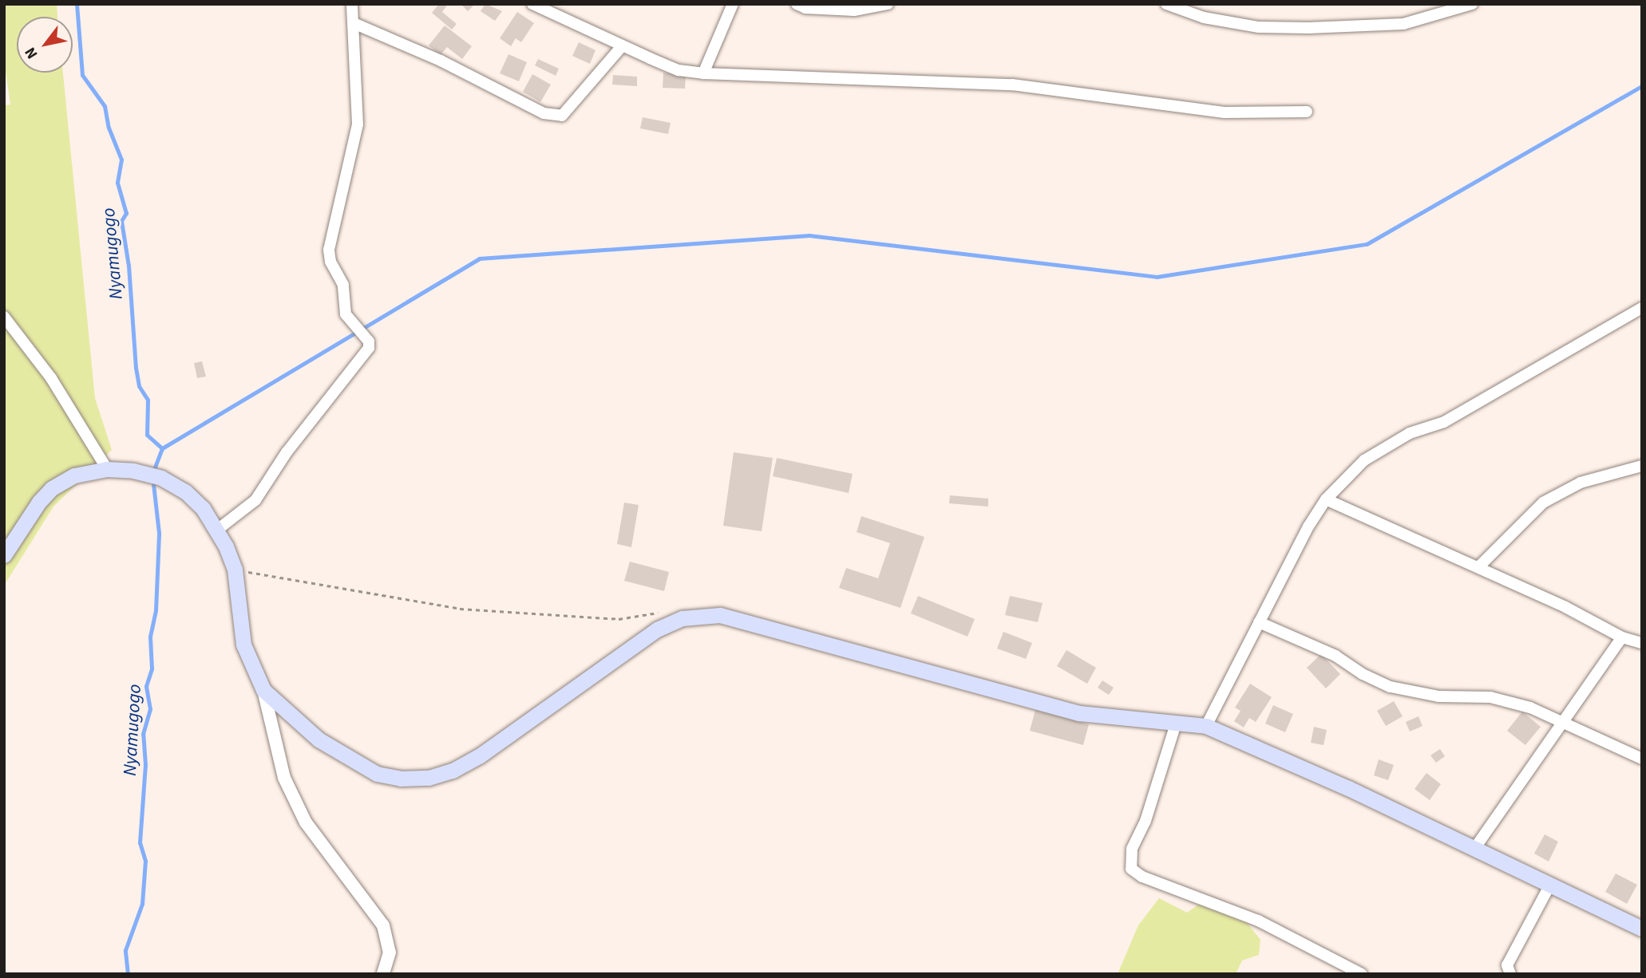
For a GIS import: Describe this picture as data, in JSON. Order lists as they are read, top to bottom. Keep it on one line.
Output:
{"water":["Nyamugogo"],"north":"bottom left"}
